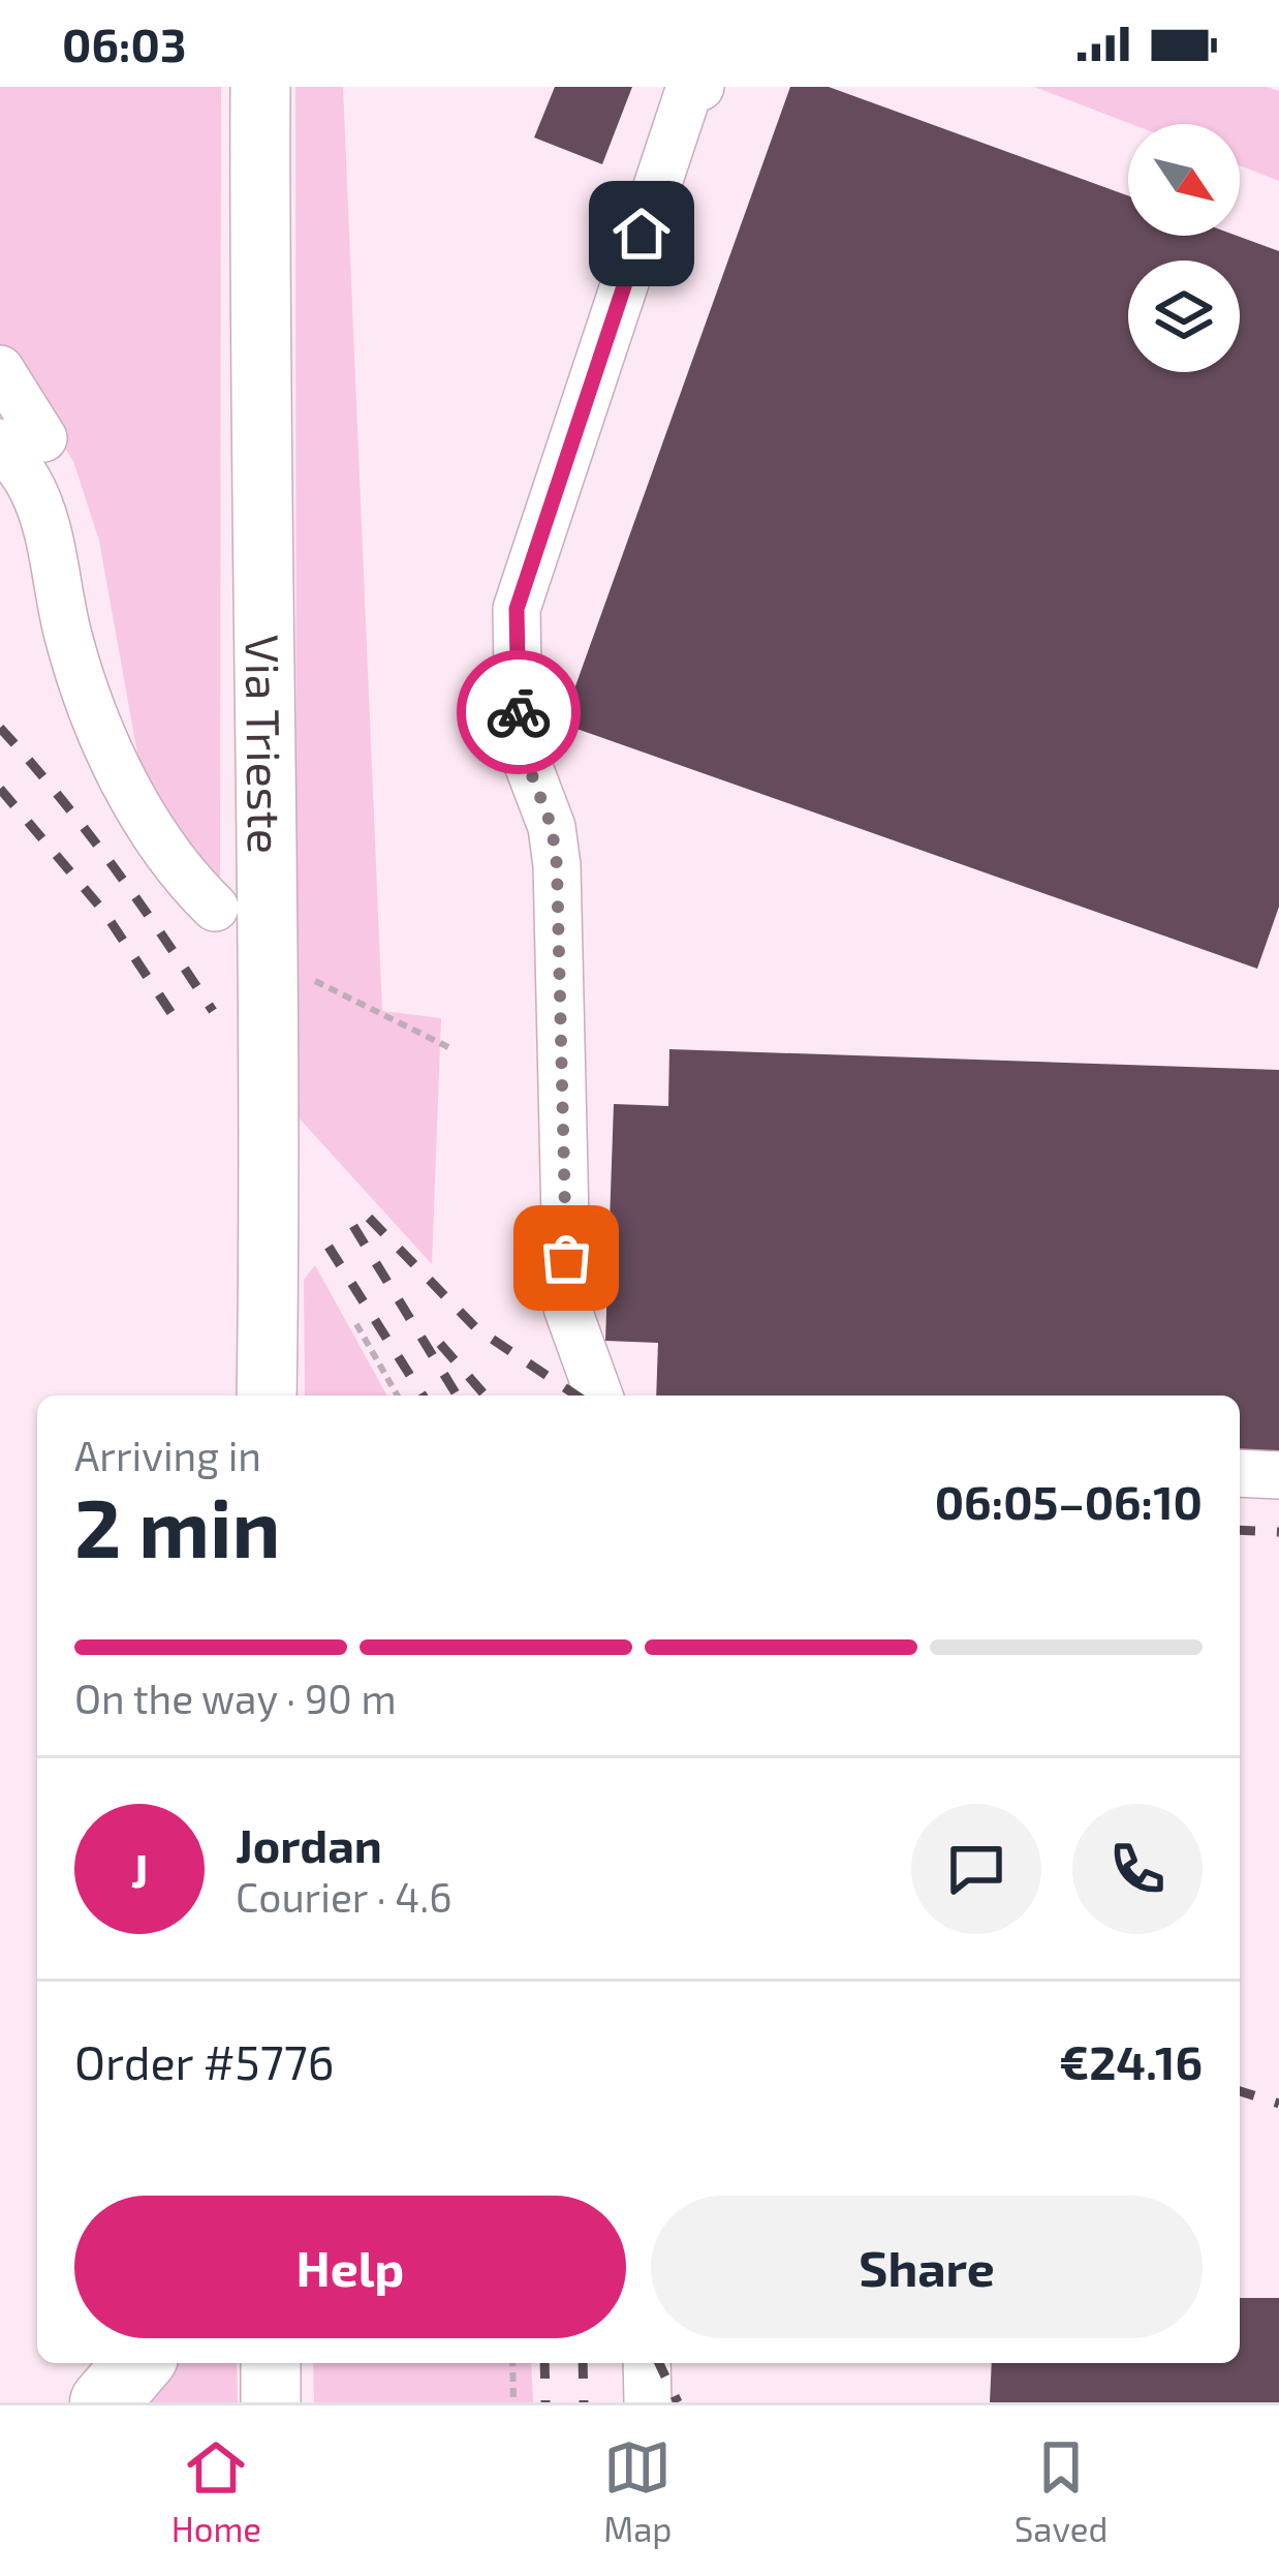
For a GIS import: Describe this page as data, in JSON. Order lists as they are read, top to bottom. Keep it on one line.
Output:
{"streets":{"main road":["Via Trieste"]},"north":"bottom right","page":{"status":"06:03","heading":["2 min","Arriving in","06:05–06:10"],"panel":["Jordan","Courier · 4.6","Order #5776","€24.16"],"bar":"On the way · 90 m","round":"J","buttons":["Help","Share"],"tabs":["Home","Map","Saved"]}}
